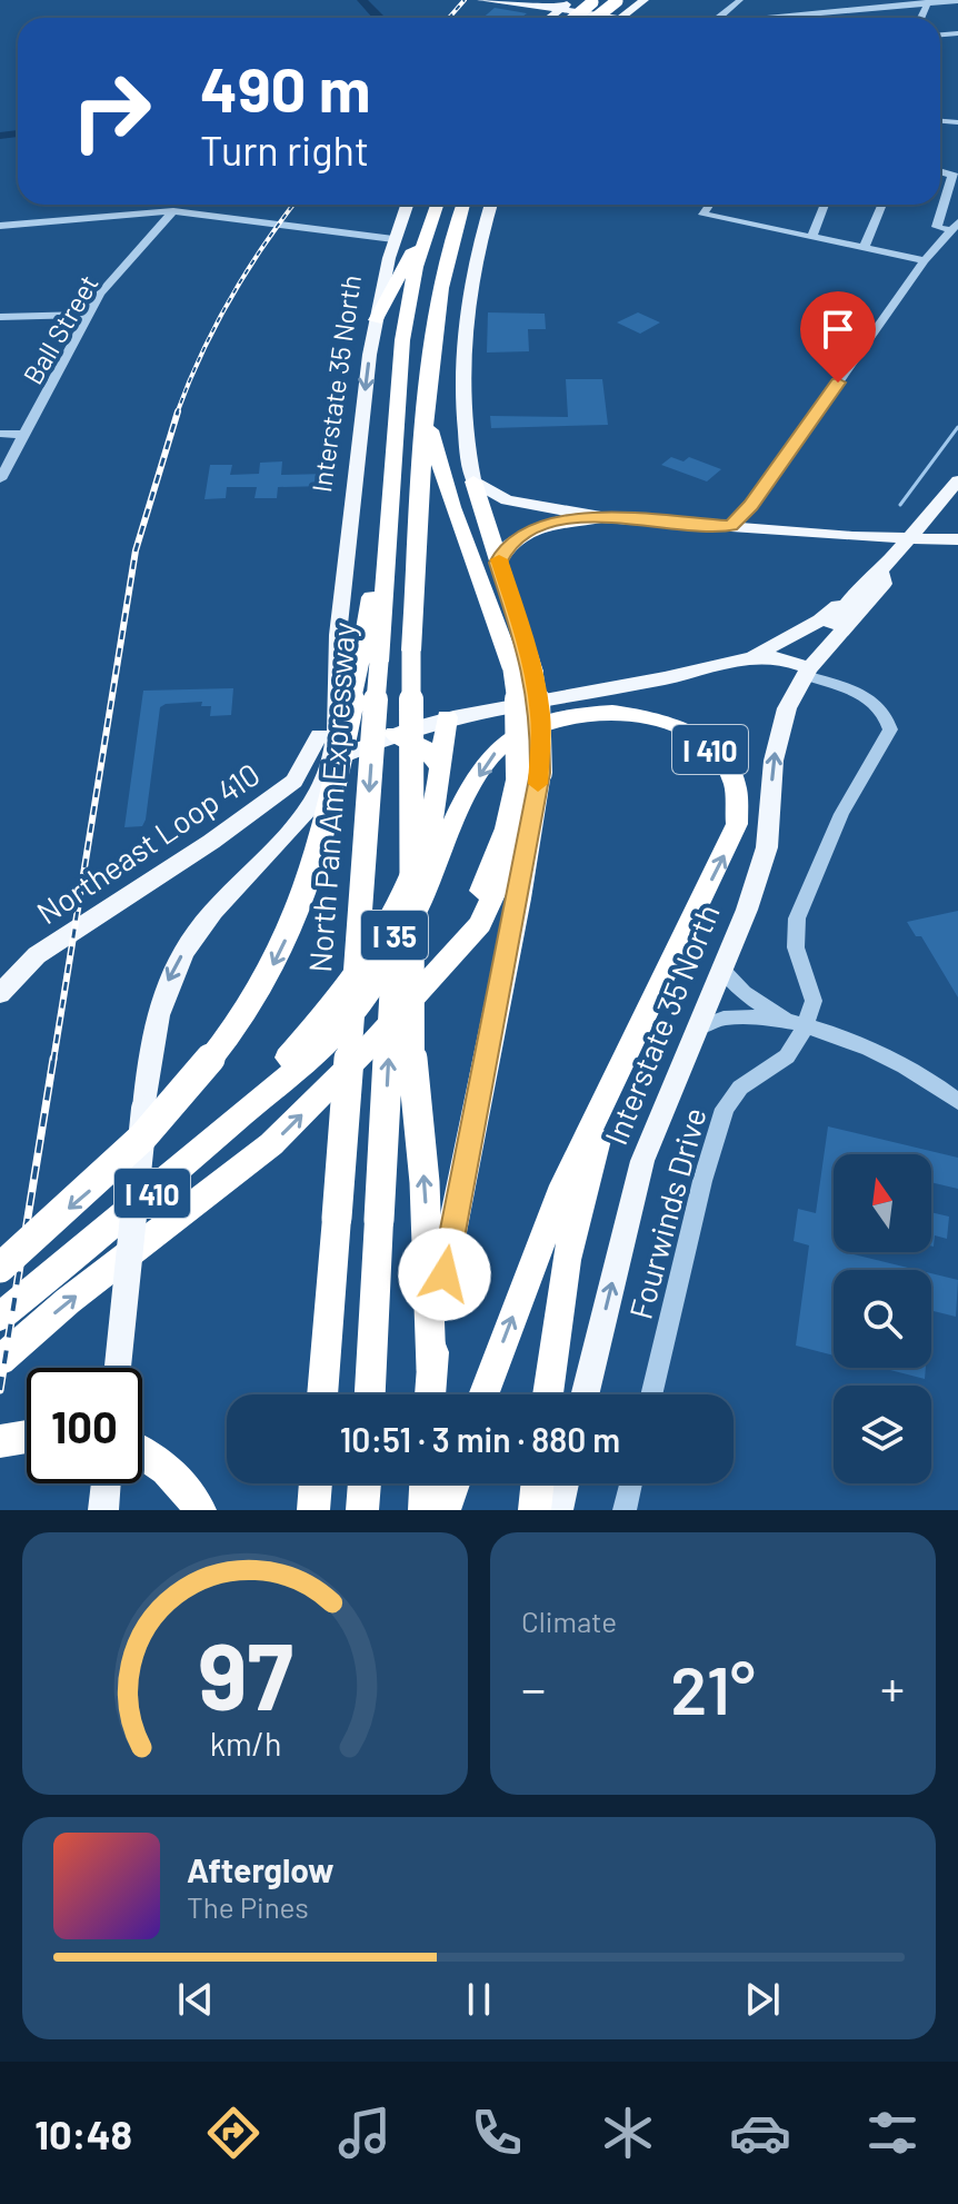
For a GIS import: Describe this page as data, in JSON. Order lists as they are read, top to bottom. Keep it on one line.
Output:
{"streets":{"highway":["I 410","North Pan Am Expressway","I 35"],"main road":["Interstate 35 North","Northeast Loop 410"],"street":["Ball Street","Fourwinds Drive"]},"crossings":[["Interstate 35 North","Northeast Loop 410"]],"north":"top","page":{"turn":["490 m","Turn right"],"limit":"100","trip":"10:51 · 3 min · 880 m","tile":"Climate","heat":["−","21°","+"],"song":["Afterglow","The Pines"],"tabs":"10:48","gauge":["97","km/h"]}}
